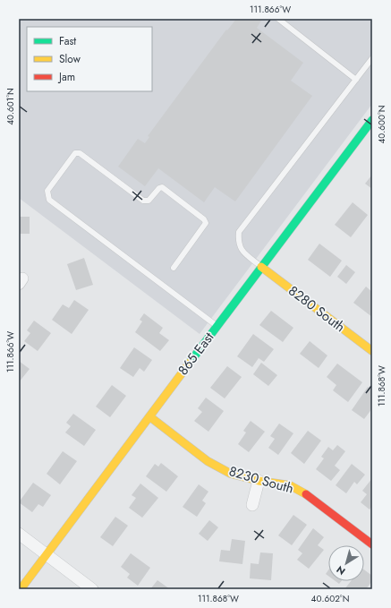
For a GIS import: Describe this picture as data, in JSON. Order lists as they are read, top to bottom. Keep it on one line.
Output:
{"streets":{"street":["8280 South","865 East","8230 South"]},"crossings":[["8280 South","865 East"],["865 East","8230 South"]],"legend":["Fast","Slow","Jam"],"north":"bottom left","coordinates":["111.866°W","40.601°N","40.600°N","111.868°W","40.602°N"]}
